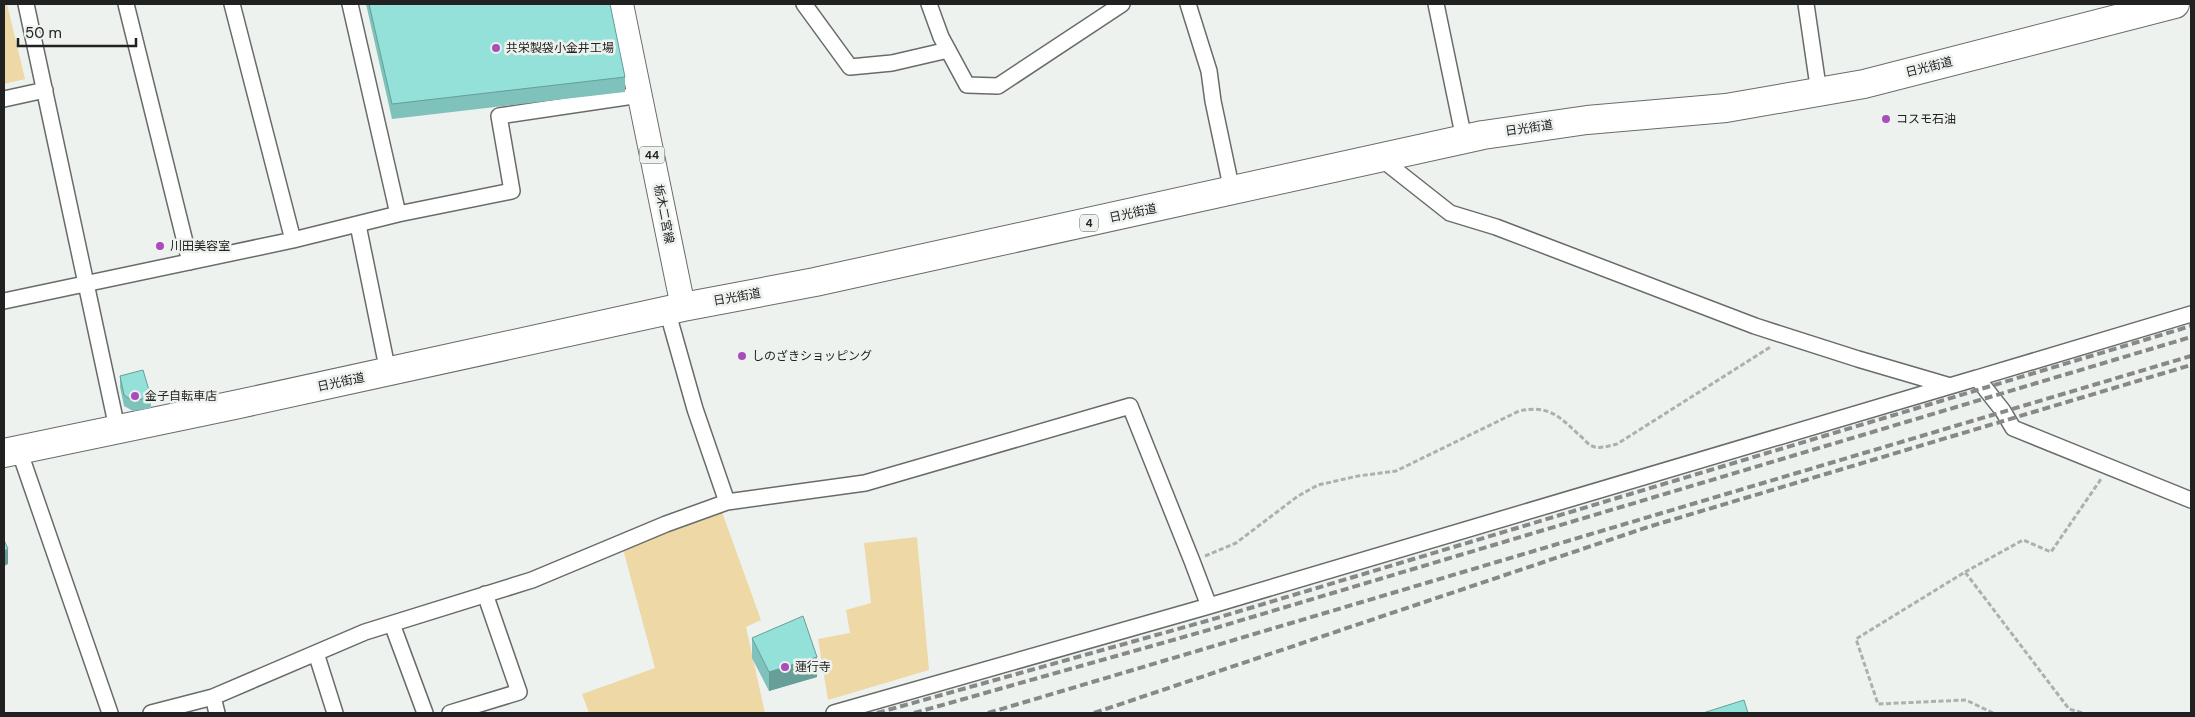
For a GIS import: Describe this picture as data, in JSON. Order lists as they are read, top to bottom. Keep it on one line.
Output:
{"streets":{"highway":["日光街道","4"],"main road":["44","栃木二宮線"]},"crossings":[["日光街道","栃木二宮線"]],"places":["共栄製袋小金井工場","コスモ石油","川田美容室","しのざきショッピング","金子自転車店","蓮行寺"],"scale_bar":"50 m"}
